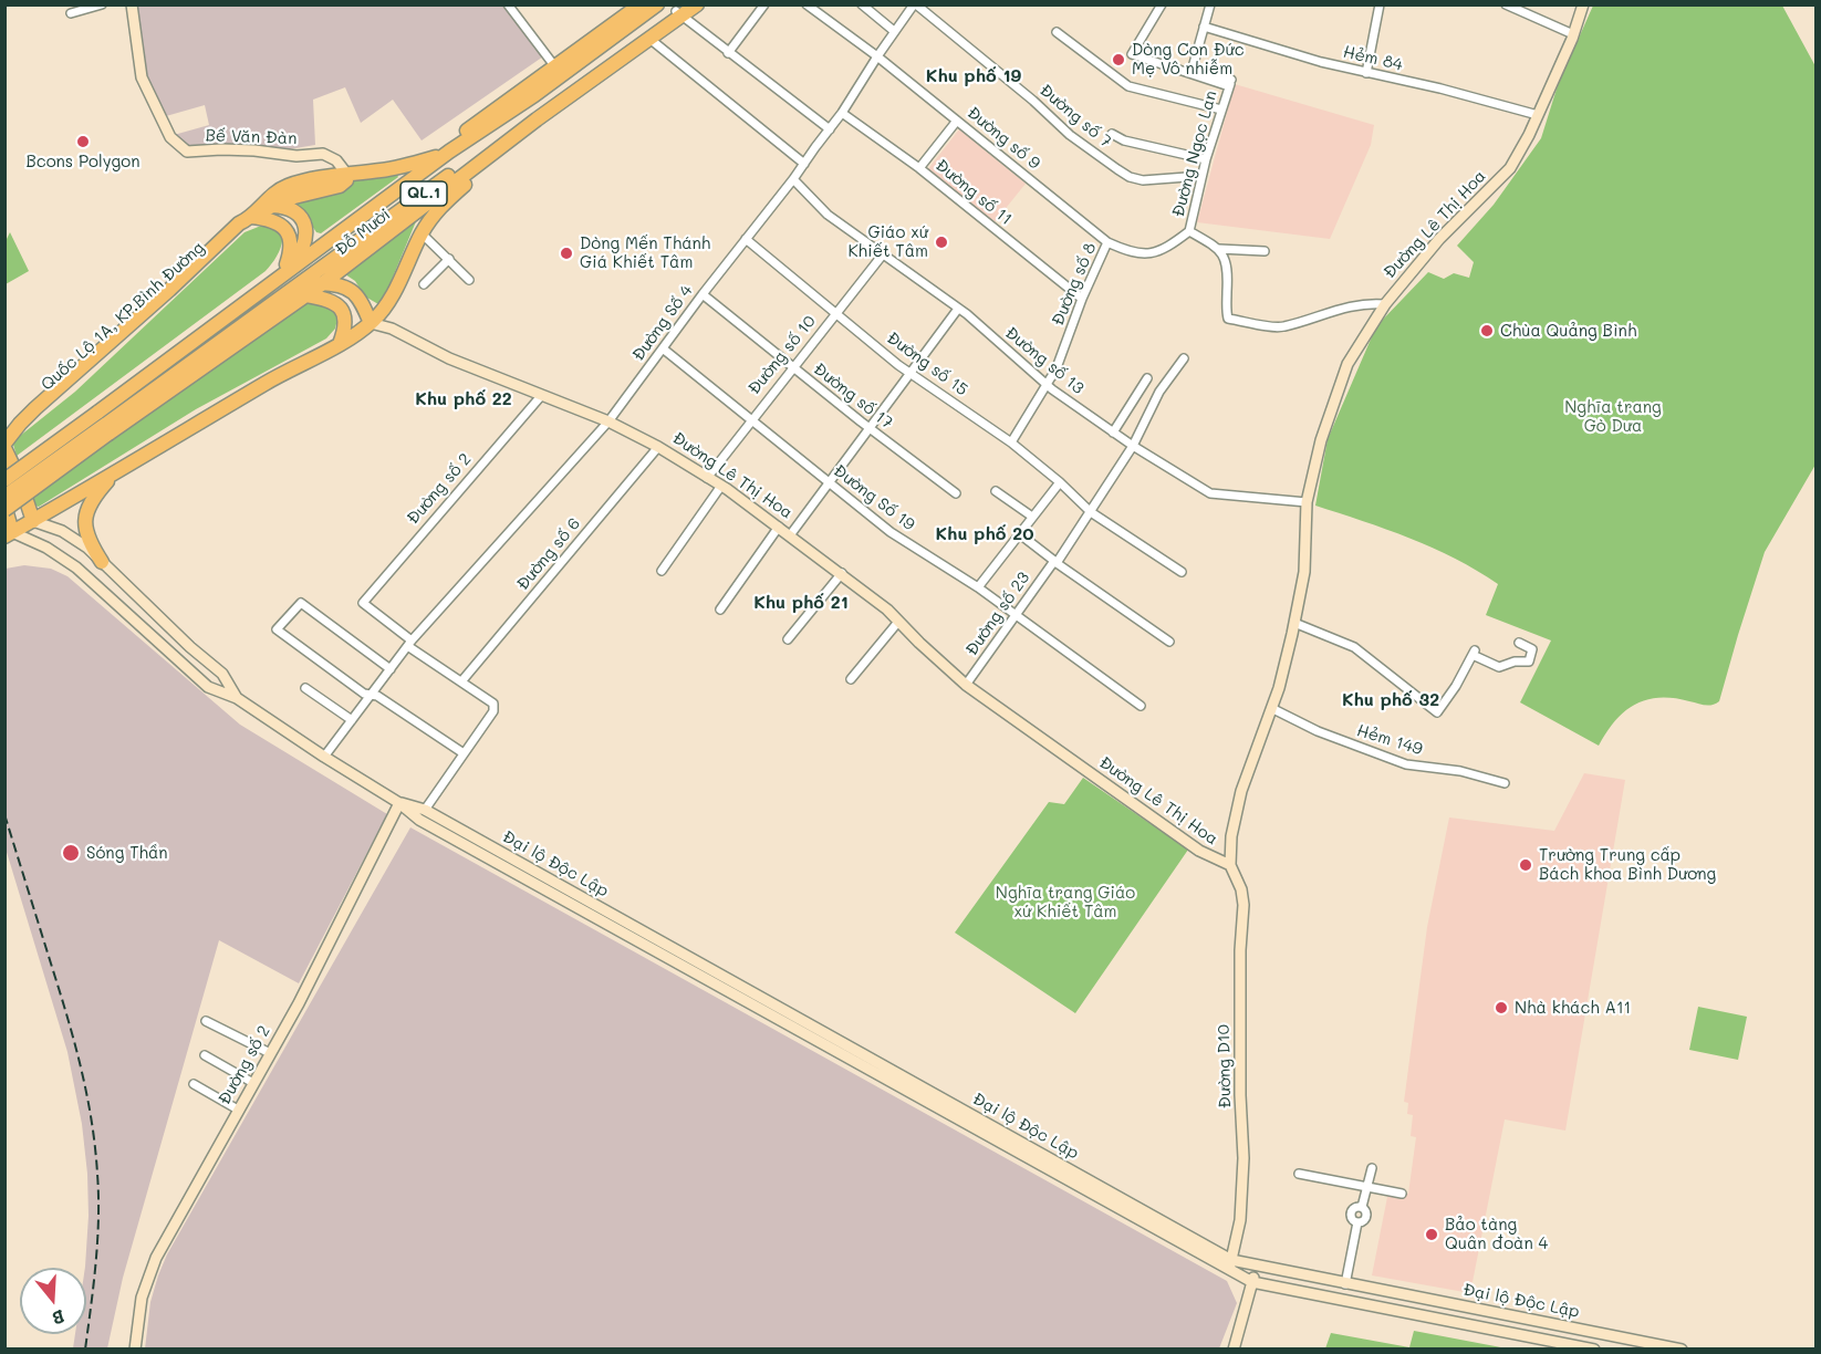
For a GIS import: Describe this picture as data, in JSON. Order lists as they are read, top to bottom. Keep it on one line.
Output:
{"streets":{"highway":["QL.1","Đỗ Mười"],"main road":["Bế Văn Đàn","Đường Lê Thị Hoa","Đường số 2","Đại lộ Độc Lập","Đường D10"],"street":["Hẻm 84","Đường số 7","Đường số 9","Đường Ngọc Lan","Đường số 11","Đường số 8","Đường Số 4","Đường số 10","Đường số 13","Đường số 15","Đường số 17","Đường Số 19","Đường số 6","Đường số 23","Hẻm 149"]},"crossings":[["Hẻm 84","Đường Lê Thị Hoa"],["Đường số 7","Đường Ngọc Lan"],["Đường số 7","Đường Số 4"],["Đường số 9","Đường Ngọc Lan"],["Đường số 9","Đường số 8"],["Đường số 9","Đường Số 4"],["Đường số 11","Đường số 8"],["Đường số 11","Đường Số 4"],["QL.1","Đỗ Mười"],["Đường Lê Thị Hoa","Đường Số 4"],["Đường Lê Thị Hoa","Đường số 10"],["Đường Lê Thị Hoa","Đường số 13"],["Đường Lê Thị Hoa","Đường số 2"],["Đường Lê Thị Hoa","Đường số 6"],["Đường Lê Thị Hoa","Đường số 23"],["Đường Lê Thị Hoa","Hẻm 149"],["Đường Lê Thị Hoa","Đường D10"],["Đường số 8","Đường số 13"],["Đường số 8","Đường số 15"],["Đường Số 4","Đường số 13"],["Đường Số 4","Đường số 15"],["Đường Số 4","Đường số 17"],["Đường Số 4","Đường số 2"],["Đường Số 4","Đường Số 19"],["Đường Số 4","Đại lộ Độc Lập"],["Đường số 10","Đường số 13"],["Đường số 10","Đường số 15"],["Đường số 10","Đường số 17"],["Đường số 10","Đường Số 19"],["Đường số 13","Đường số 23"],["Đường số 15","Đường số 23"],["Đường số 2","Đại lộ Độc Lập"],["Đường Số 19","Đường số 23"],["Đại lộ Độc Lập","Đường D10"]],"districts":["Khu phố 19","Khu phố 22","Khu phố 20","Khu phố 21","Khu phố 32"],"parks":["Nghĩa trang Gò Dưa","Nghĩa trang Giáo xứ Khiết Tâm"],"places":["Dòng Con Đức Mẹ Vô nhiễm","Bcons Polygon","Giáo xứ Khiết Tâm","Dòng Mến Thánh Giá Khiết Tâm","Chùa Quảng Bình","Sóng Thần","Trường Trung cấp Bách khoa Bình Dương","Nhà khách A11","Bảo tàng Quân đoàn 4"],"north":"bottom"}
